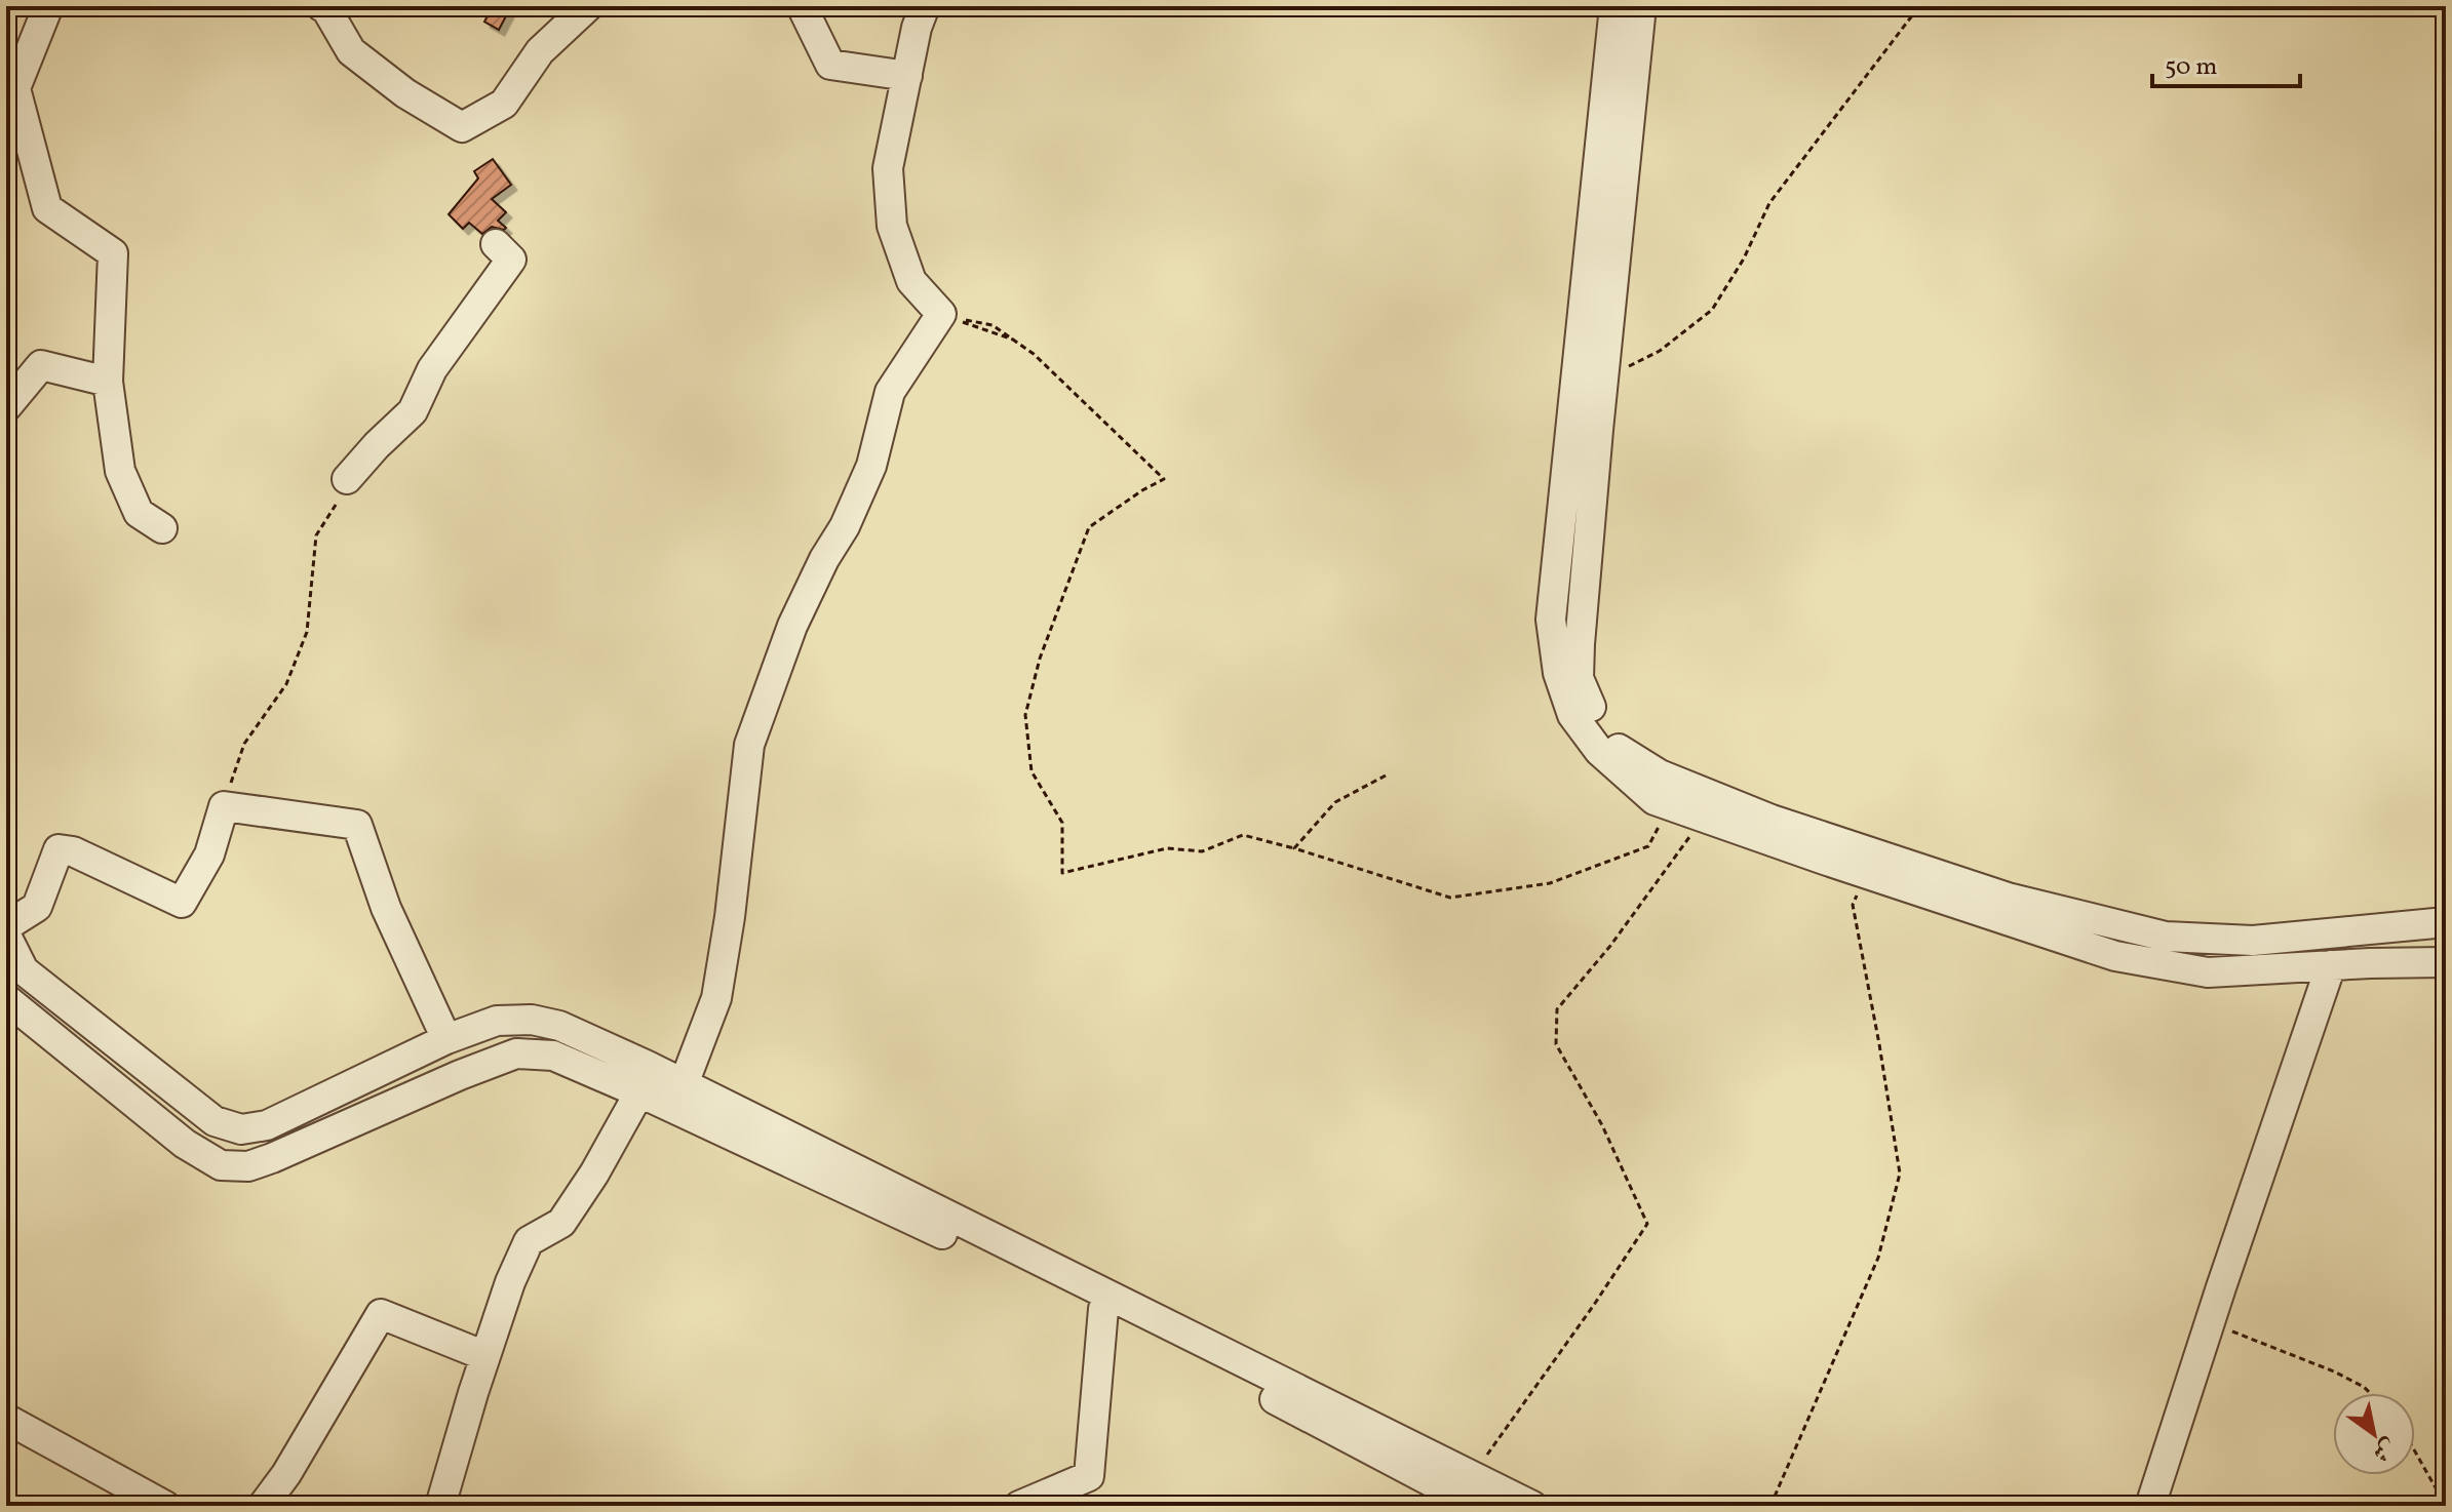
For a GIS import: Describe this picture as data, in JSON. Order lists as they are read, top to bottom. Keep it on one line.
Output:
{"scale_bar":"50 m","north":"bottom right"}
